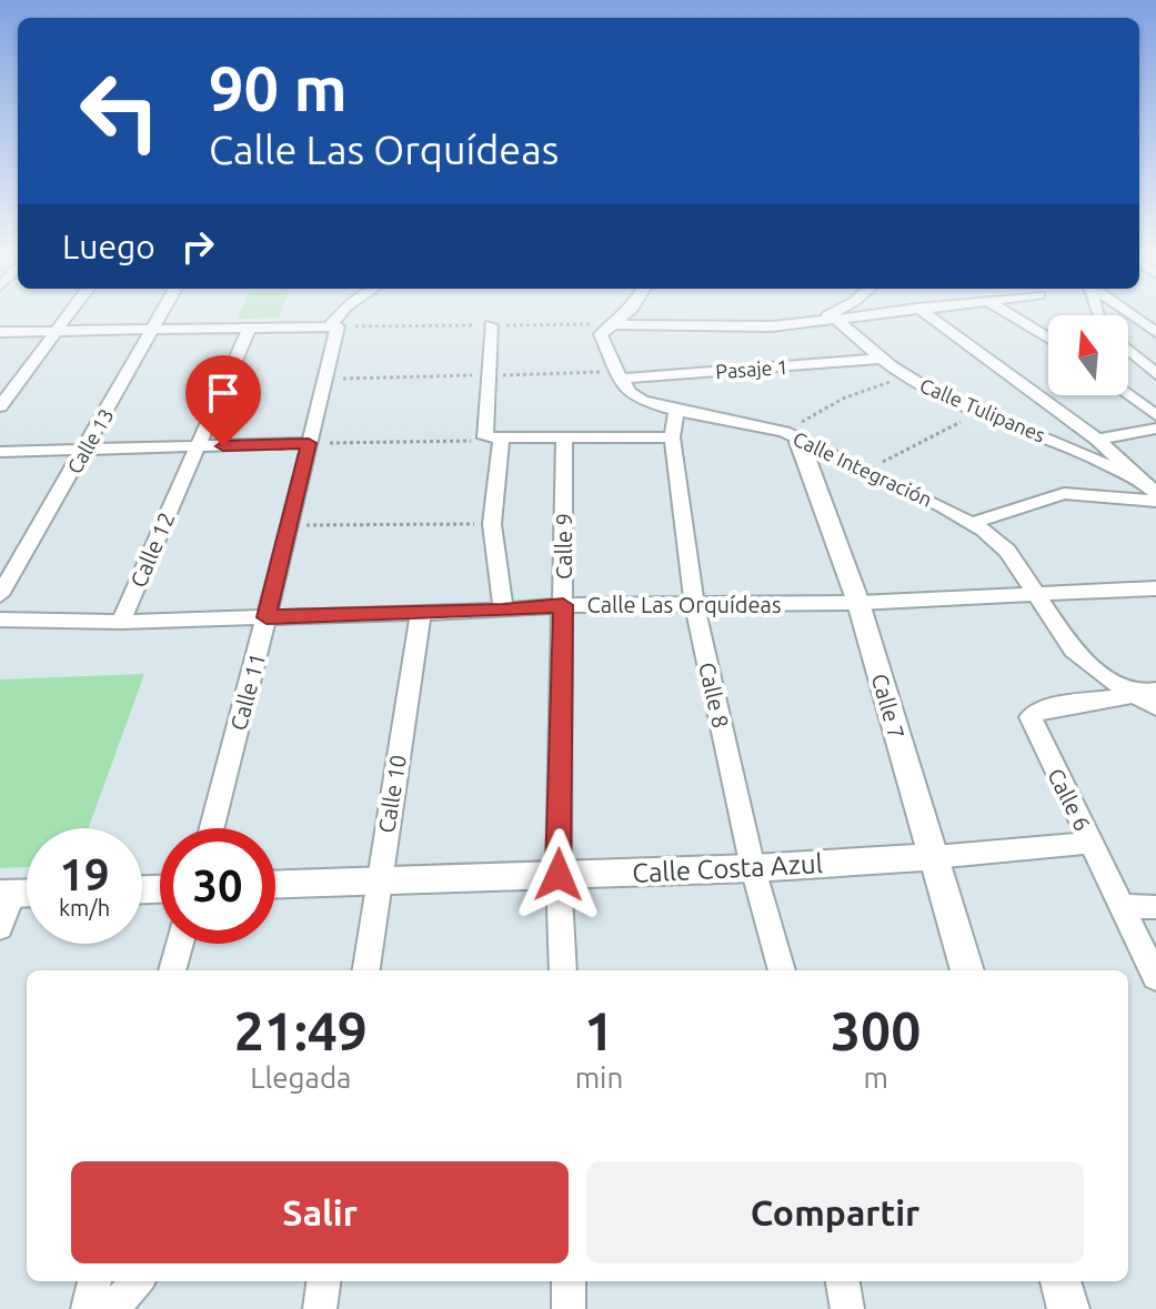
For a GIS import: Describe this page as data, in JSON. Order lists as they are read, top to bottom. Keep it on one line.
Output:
{"streets":{"street":["Pasaje 1","Calle Tulipanes","Calle 13","Calle Integración","Calle 9","Calle 12","Calle Las Orquídeas","Calle 11","Calle 8","Calle 7","Calle 10","Calle 6","Calle Costa Azul"]},"crossings":[["Pasaje 1","Calle Tulipanes"],["Pasaje 1","Calle Integración"],["Calle Integración","Calle Las Orquídeas"],["Calle Integración","Calle 8"],["Calle Integración","Calle 7"],["Calle Integración","Calle 6"],["Calle 9","Calle Las Orquídeas"],["Calle 9","Calle Costa Azul"],["Calle 12","Calle Las Orquídeas"],["Calle Las Orquídeas","Calle 11"],["Calle Las Orquídeas","Calle 8"],["Calle Las Orquídeas","Calle 7"],["Calle Las Orquídeas","Calle 10"],["Calle 8","Calle Costa Azul"],["Calle 7","Calle Costa Azul"],["Calle 10","Calle Costa Azul"],["Calle 6","Calle Costa Azul"]],"north":"top","page":{"turn":["90 m","Calle Las Orquídeas"],"then":"Luego","speed":"19 km/h","limit":"30","eta":["21:49","Llegada","1","min","300","m"],"buttons":["Salir","Compartir"]}}
